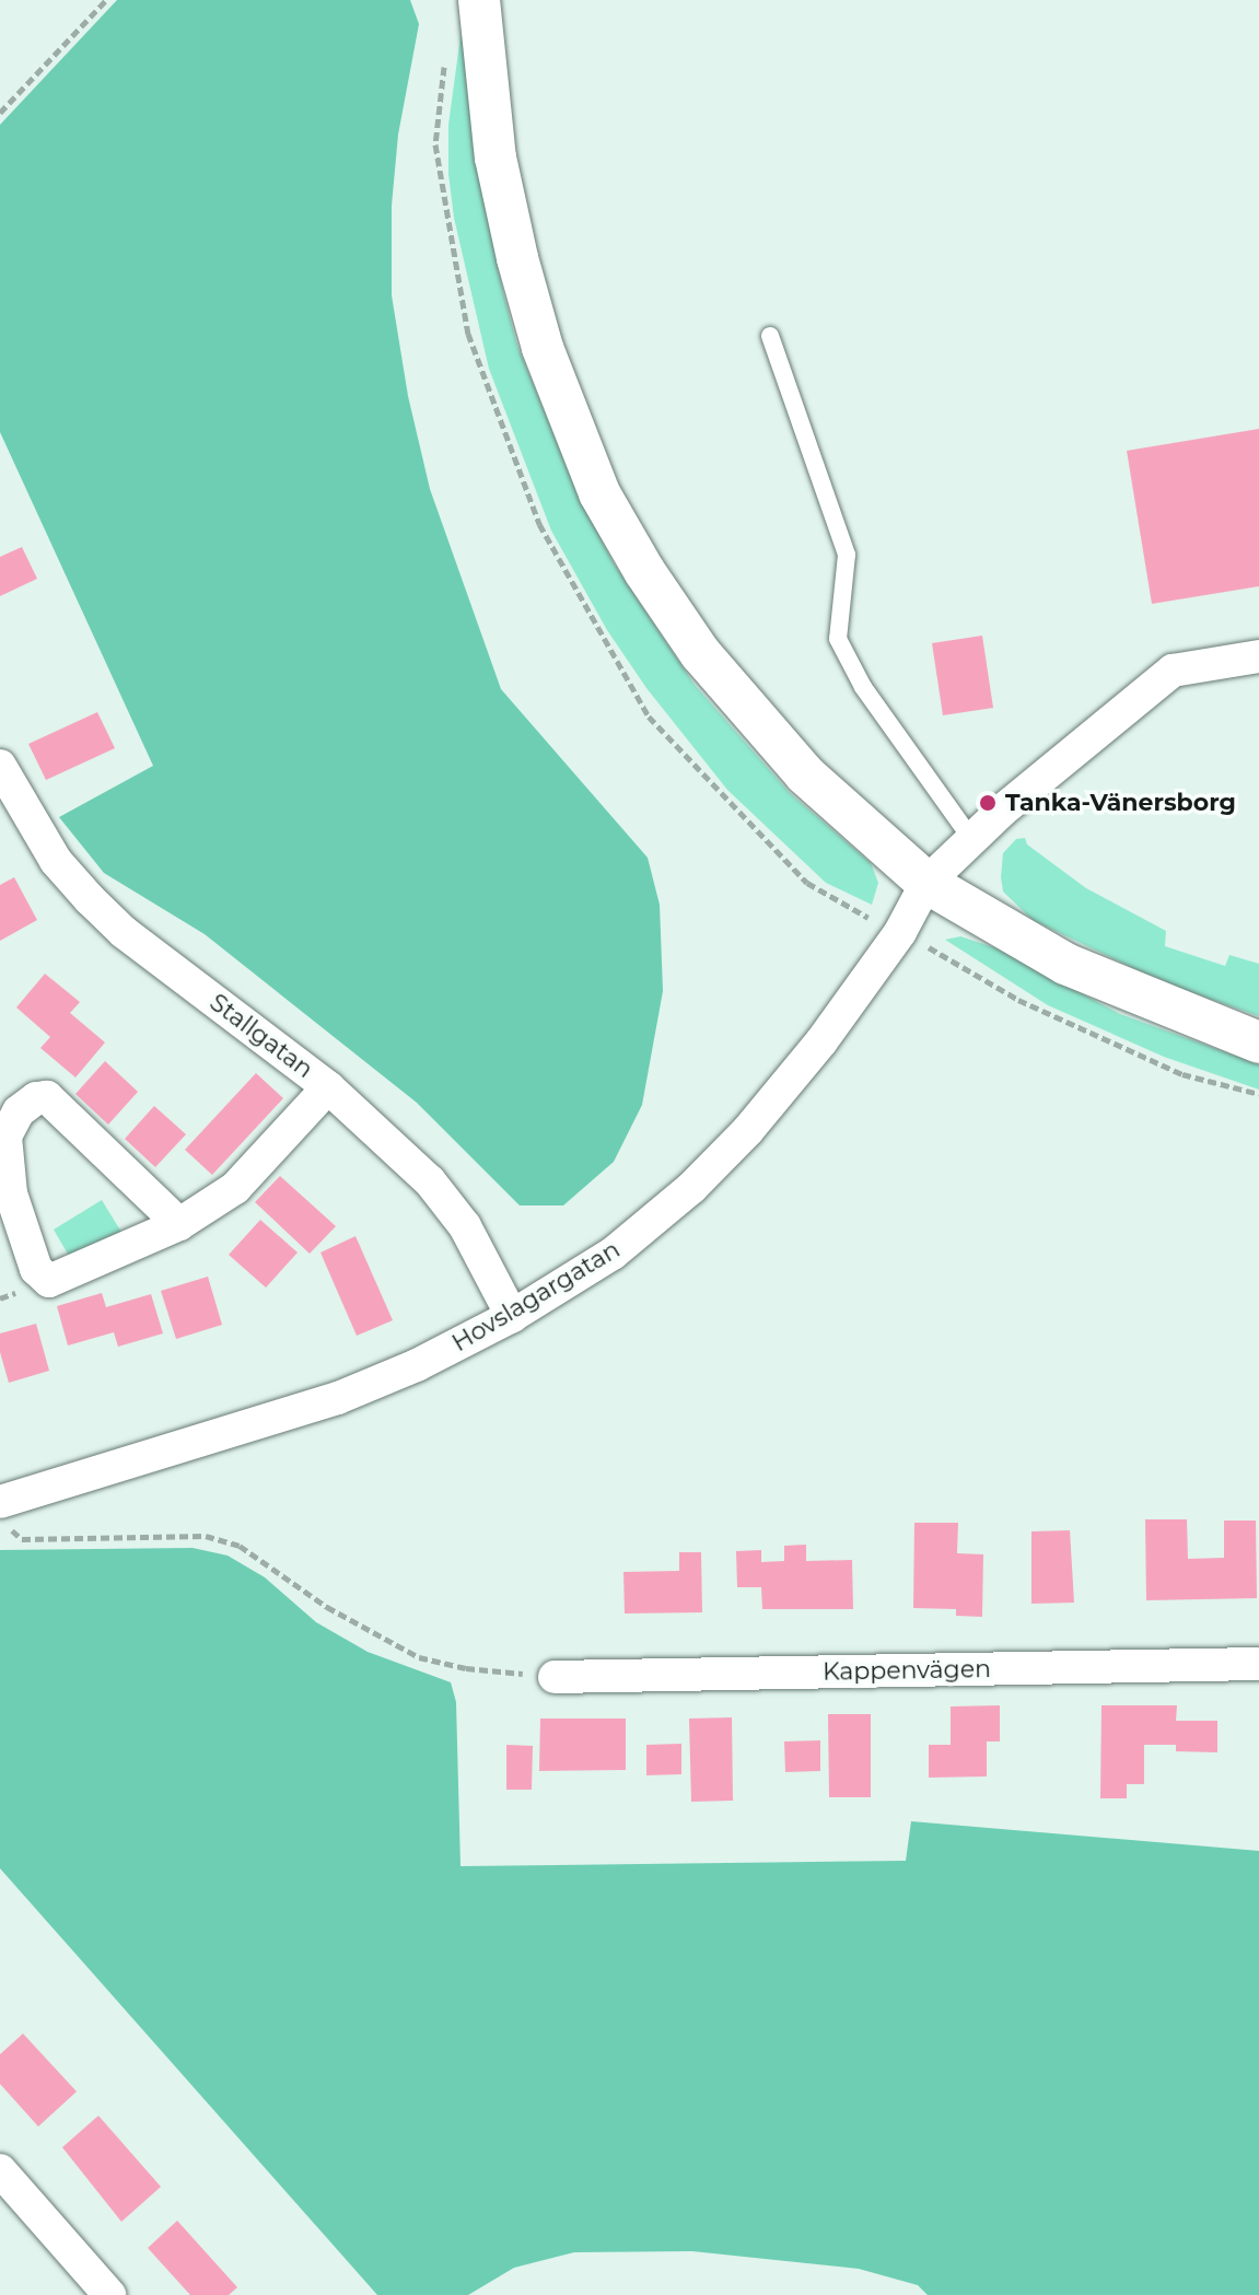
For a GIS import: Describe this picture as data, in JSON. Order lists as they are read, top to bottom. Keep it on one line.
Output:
{"streets":{"street":["Stallgatan","Hovslagargatan","Kappenvägen"]},"crossings":[["Stallgatan","Hovslagargatan"]],"places":["Tanka-Vänersborg"]}
